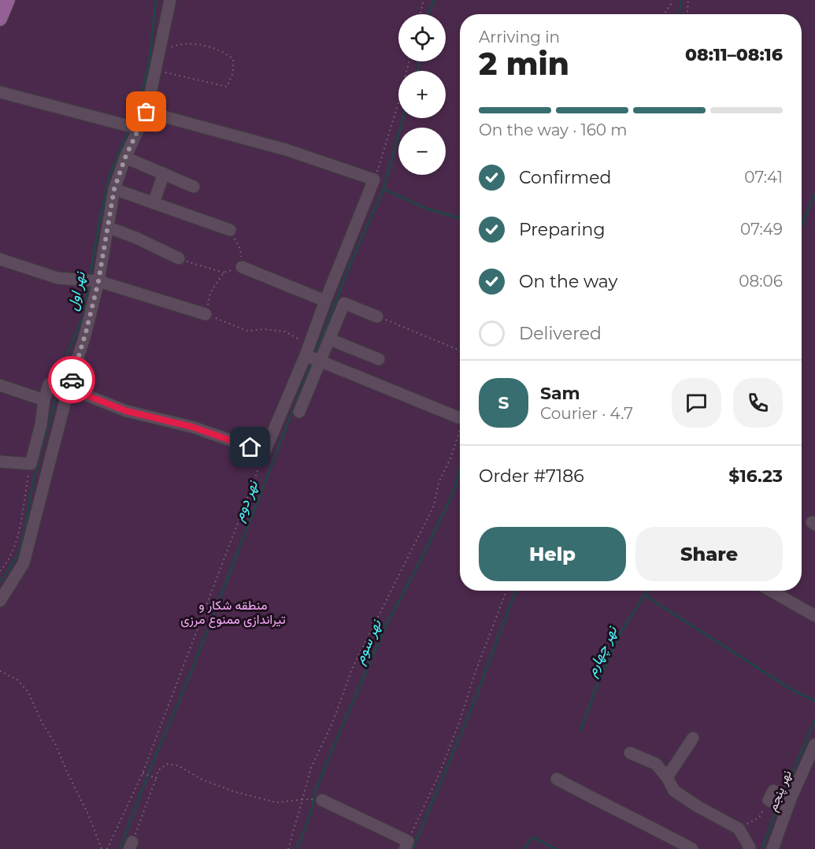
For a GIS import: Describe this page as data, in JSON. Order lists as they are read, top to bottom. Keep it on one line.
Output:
{"streets":{"street":["نهر پنجم"]},"water":["نهر اول","نهر دوم","نهر سوم","نهر چهارم"],"parks":["منطقه شکار و تیراندازی ممنوع مرزی"],"page":{"map_buttons":["+","−"],"heading":["2 min","Arriving in","08:11–08:16"],"panel":["Sam","Courier · 4.7","Order #7186","$16.23"],"bar":"On the way · 160 m","list":[["Confirmed","07:41"],["Preparing","07:49"],["On the way","08:06"],"Delivered"],"round":"S","buttons":["Help","Share"]}}
